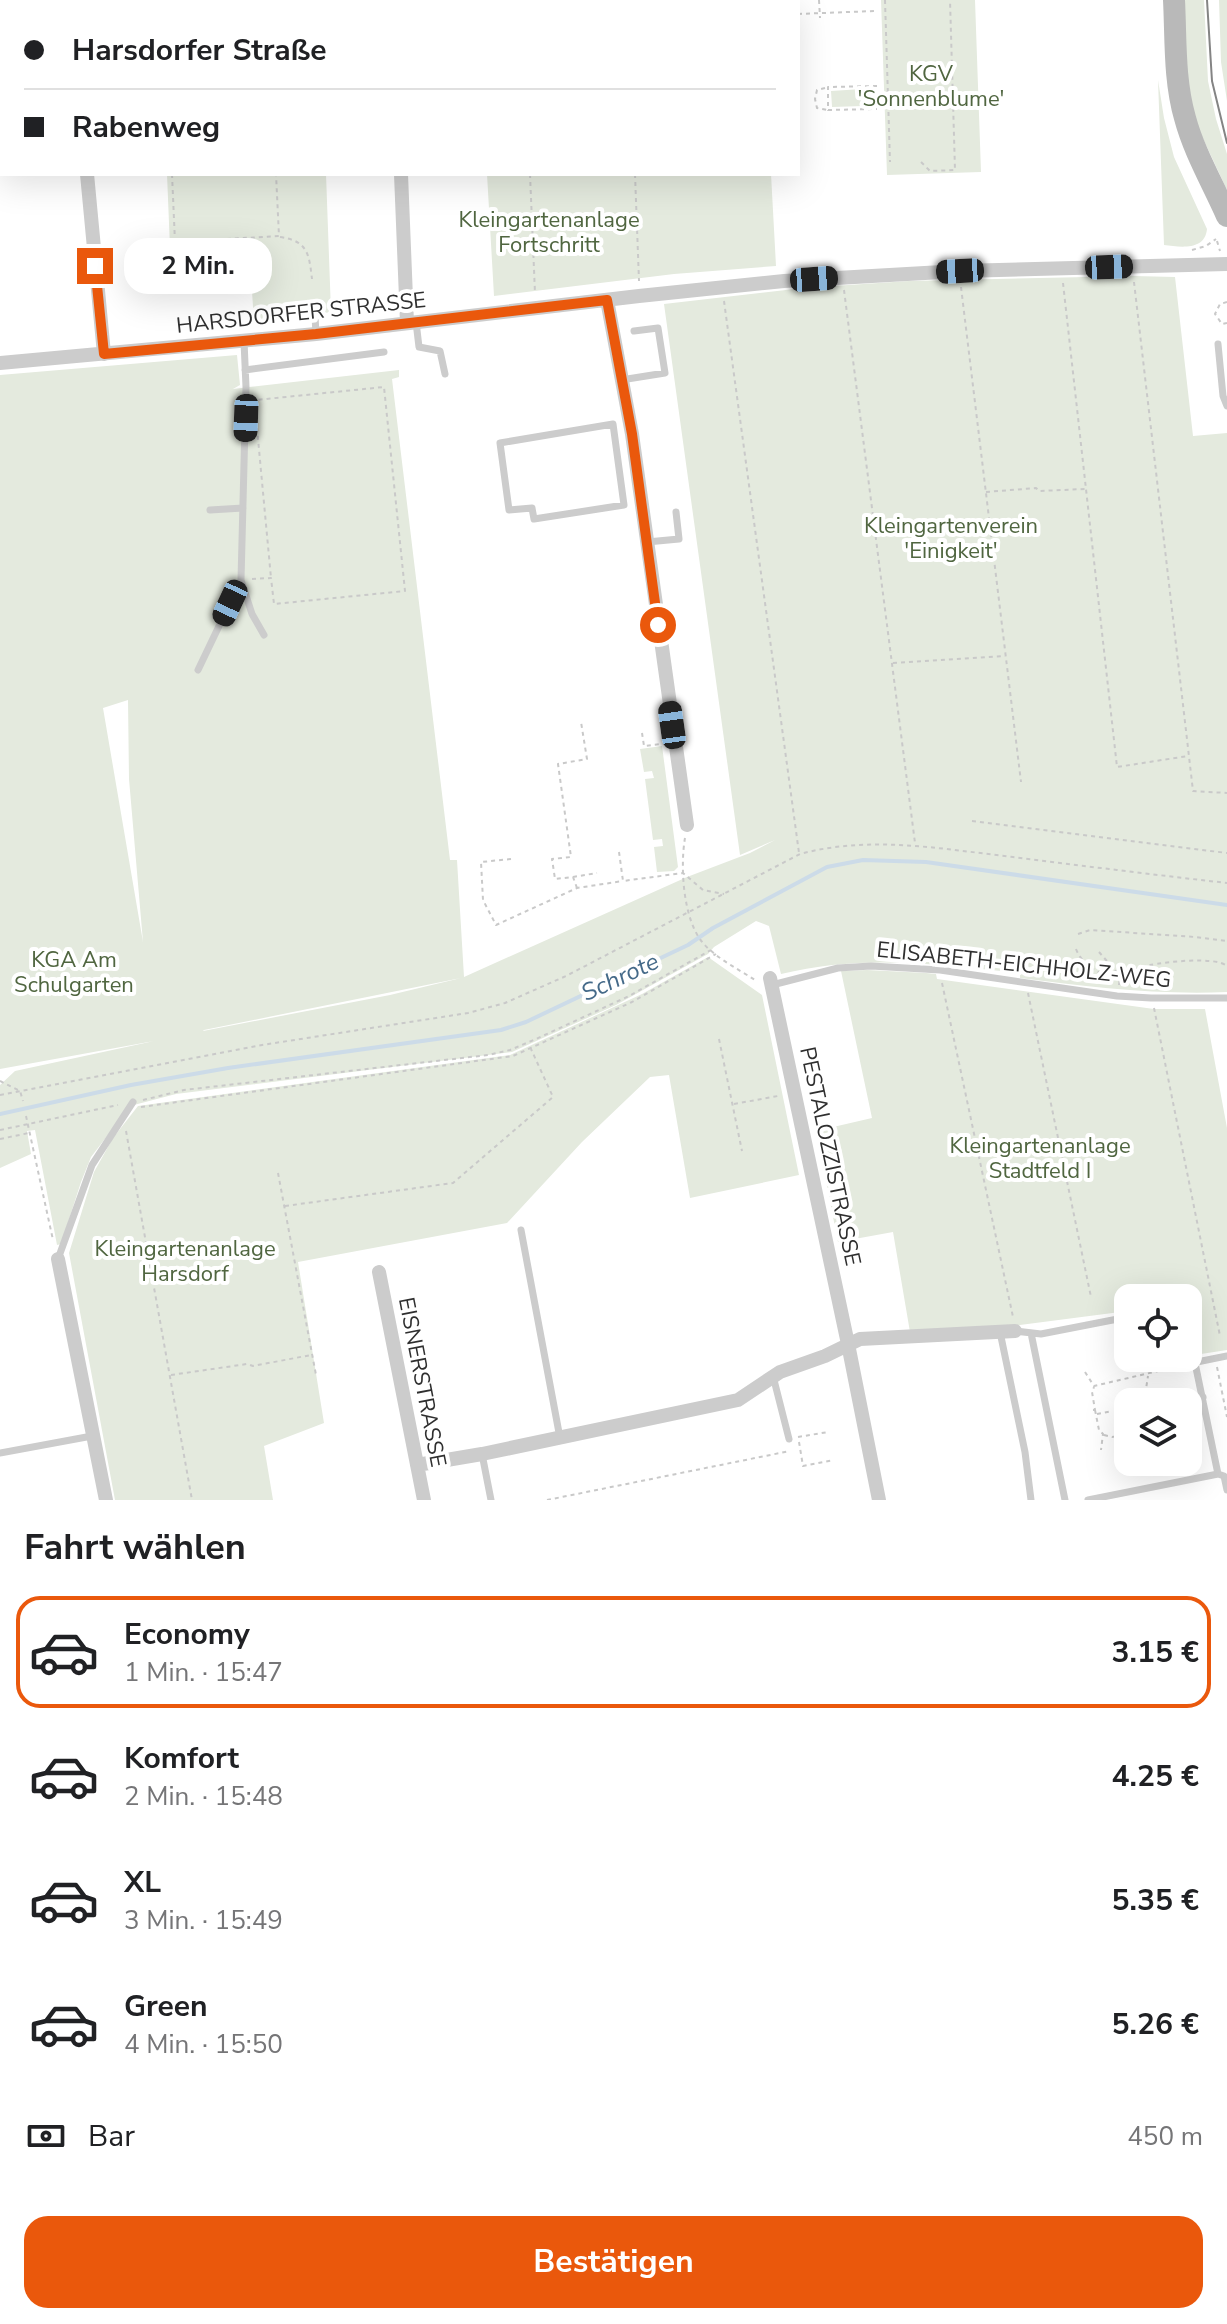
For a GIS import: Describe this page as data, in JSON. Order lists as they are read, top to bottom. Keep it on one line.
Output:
{"streets":{"street":["HARSDORFER STRASSE","PESTALOZZISTRASSE","EISNERSTRASSE"],"lane":["ELISABETH-EICHHOLZ-WEG"]},"crossings":[["ELISABETH-EICHHOLZ-WEG","PESTALOZZISTRASSE"]],"water":["Schrote"],"parks":["KGV 'Sonnenblume'","Kleingartenanlage Fortschritt","Kleingartenverein 'Einigkeit'","KGA Am Schulgarten","Kleingartenanlage Stadtfeld I","Kleingartenanlage Harsdorf"],"page":{"banner":["Harsdorfer Straße","Rabenweg"],"bubble":"2 Min.","heading":"Fahrt wählen","list":[{"name":"Economy","note":"1 Min. · 15:47","value":"3.15 €"},{"name":"Komfort","note":"2 Min. · 15:48","value":"4.25 €"},{"name":"XL","note":"3 Min. · 15:49","value":"5.35 €"},{"name":"Green","note":"4 Min. · 15:50","value":"5.26 €"}],"pay":["Bar","450 m"],"buttons":"Bestätigen"}}
